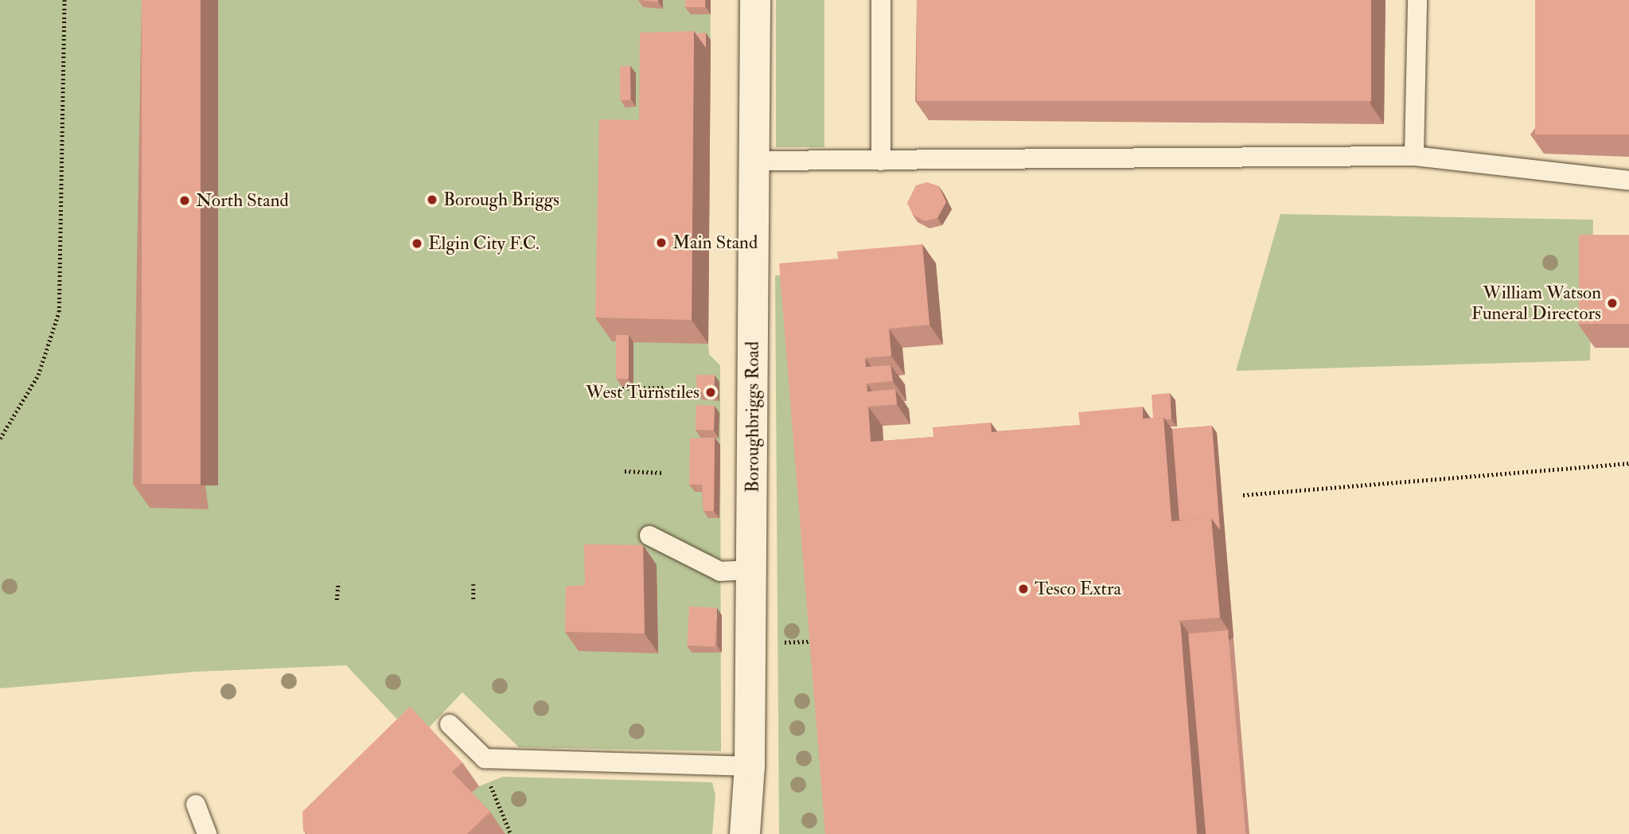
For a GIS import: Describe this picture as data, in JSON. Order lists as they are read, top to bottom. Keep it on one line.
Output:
{"streets":{"street":["Boroughbriggs Road"]},"places":["Borough Briggs","North Stand","Main Stand","Elgin City F.C.","William Watson Funeral Directors","West Turnstiles","Tesco Extra"]}
